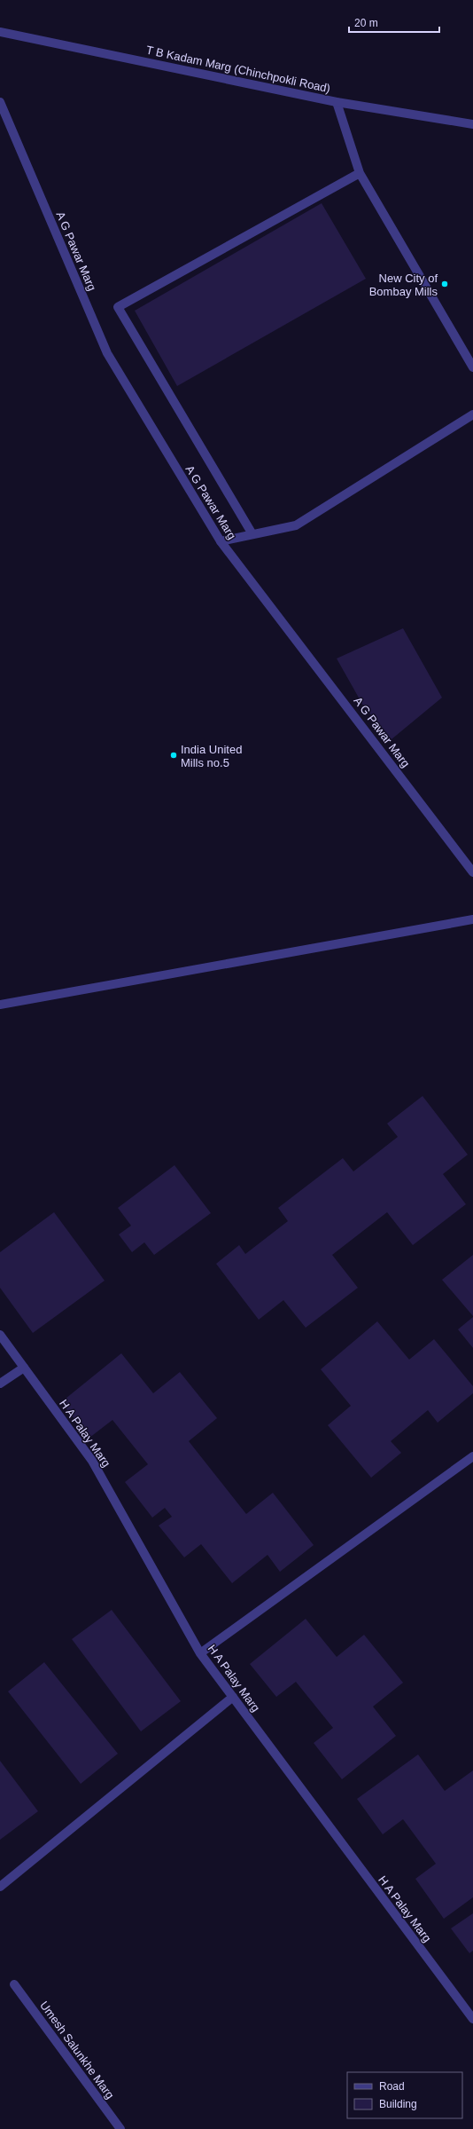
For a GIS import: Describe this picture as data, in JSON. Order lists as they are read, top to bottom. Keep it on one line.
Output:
{"streets":{"street":["T B Kadam Marg (Chinchpokli Road)","A G Pawar Marg","H A Palay Marg","Umesh Salunkhe Marg"]},"places":["New City of Bombay Mills","India United Mills no.5"],"legend":["Road","Building"],"scale_bar":"20 m"}
